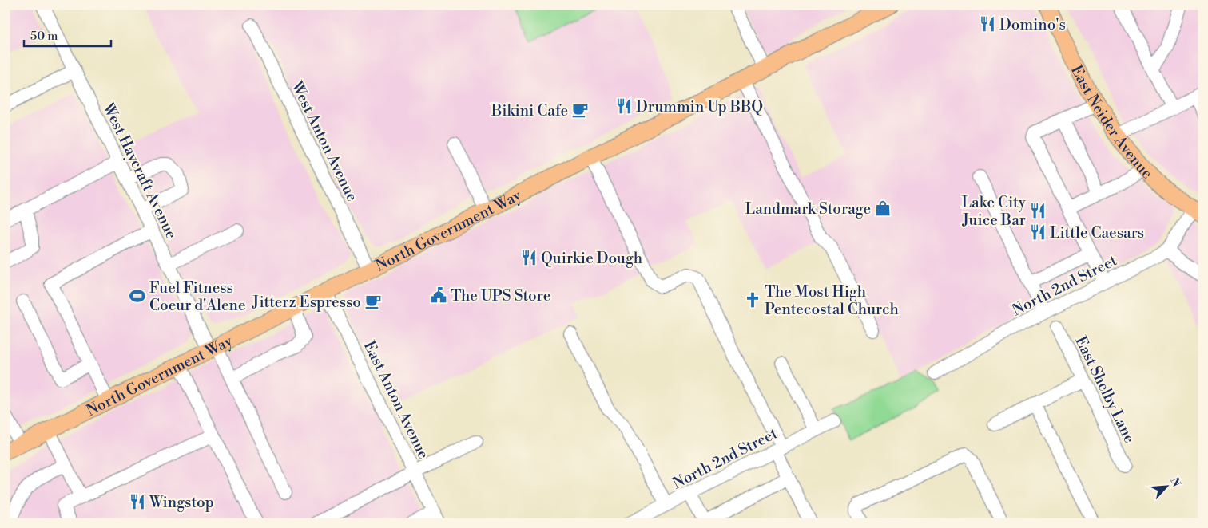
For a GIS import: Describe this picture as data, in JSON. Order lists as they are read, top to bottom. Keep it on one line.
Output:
{"streets":{"main road":["East Neider Avenue","North Government Way"],"street":["West Anton Avenue","West Haycraft Avenue","North 2nd Street","East Shelby Lane","East Anton Avenue"]},"crossings":[["East Neider Avenue","North 2nd Street"],["West Anton Avenue","North Government Way"],["West Haycraft Avenue","North Government Way"],["North Government Way","East Anton Avenue"]],"places":{"restaurant":["Domino's","Drummin Up BBQ","Lake City Juice Bar","Little Caesars","Quirkie Dough","Wingstop"],"cafe":["Bikini Cafe","Jitterz Espresso"],"shop":["Landmark Storage"],"public building":["The UPS Store"],"sports":["Fuel Fitness Coeur d'Alene"],"church":["The Most High Pentecostal Church"]},"scale_bar":"50 m","north":"top right"}
